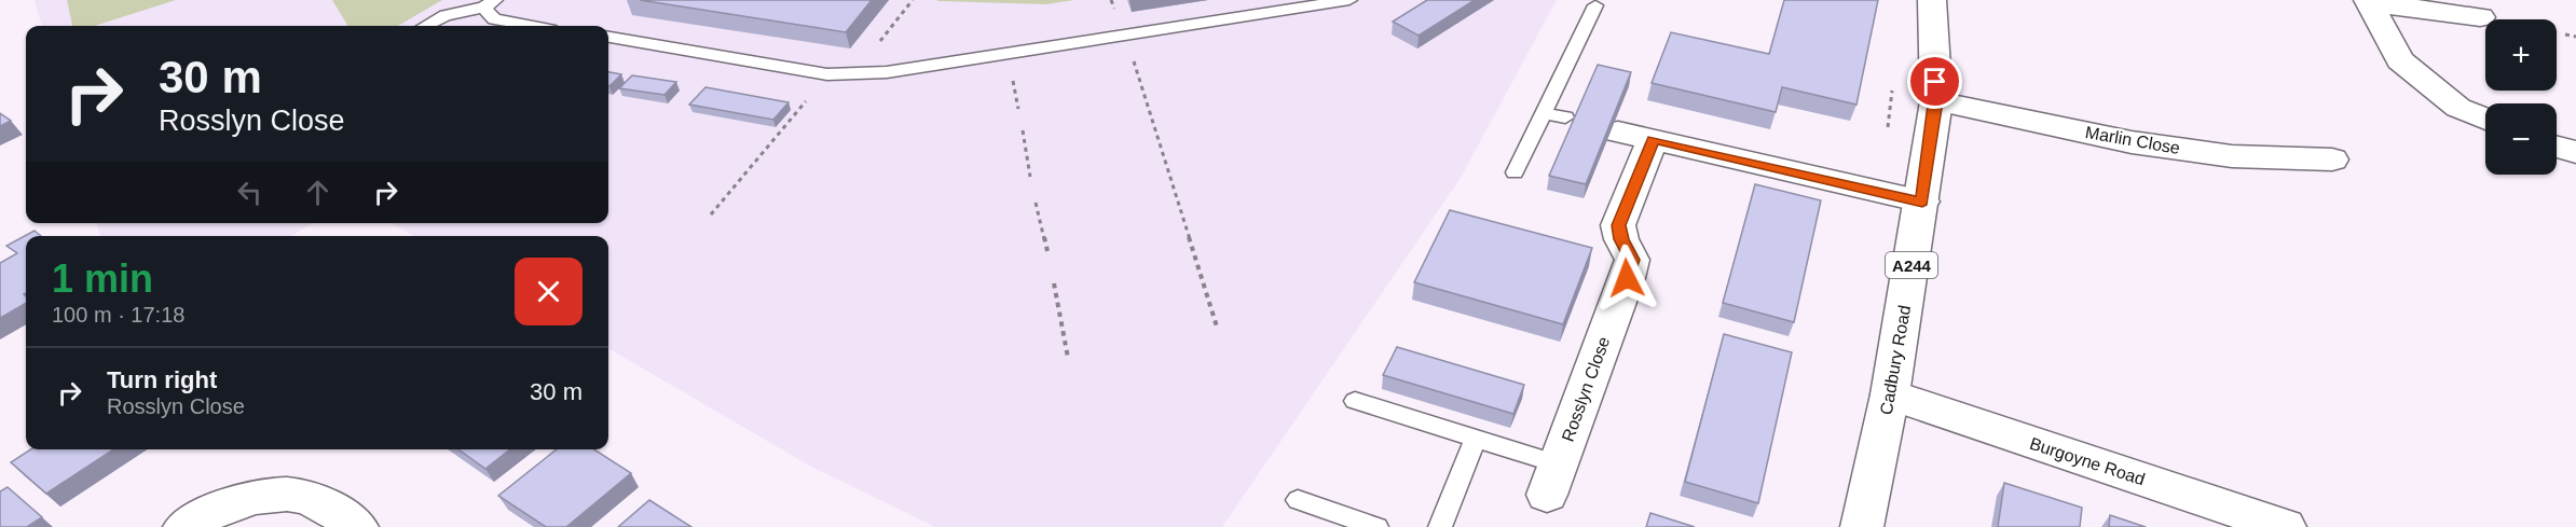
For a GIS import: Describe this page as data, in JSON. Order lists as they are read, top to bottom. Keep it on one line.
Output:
{"streets":{"street":["Marlin Close","A244","Cadbury Road","Rosslyn Close","Burgoyne Road"]},"crossings":[["Marlin Close","Cadbury Road"],["Cadbury Road","Burgoyne Road"]],"page":{"map_buttons":["+","−"],"turn":["30 m","Rosslyn Close"],"heading":["1 min","100 m · 17:18"],"list":[{"name":"Turn right","note":"Rosslyn Close","value":"30 m"}]}}
